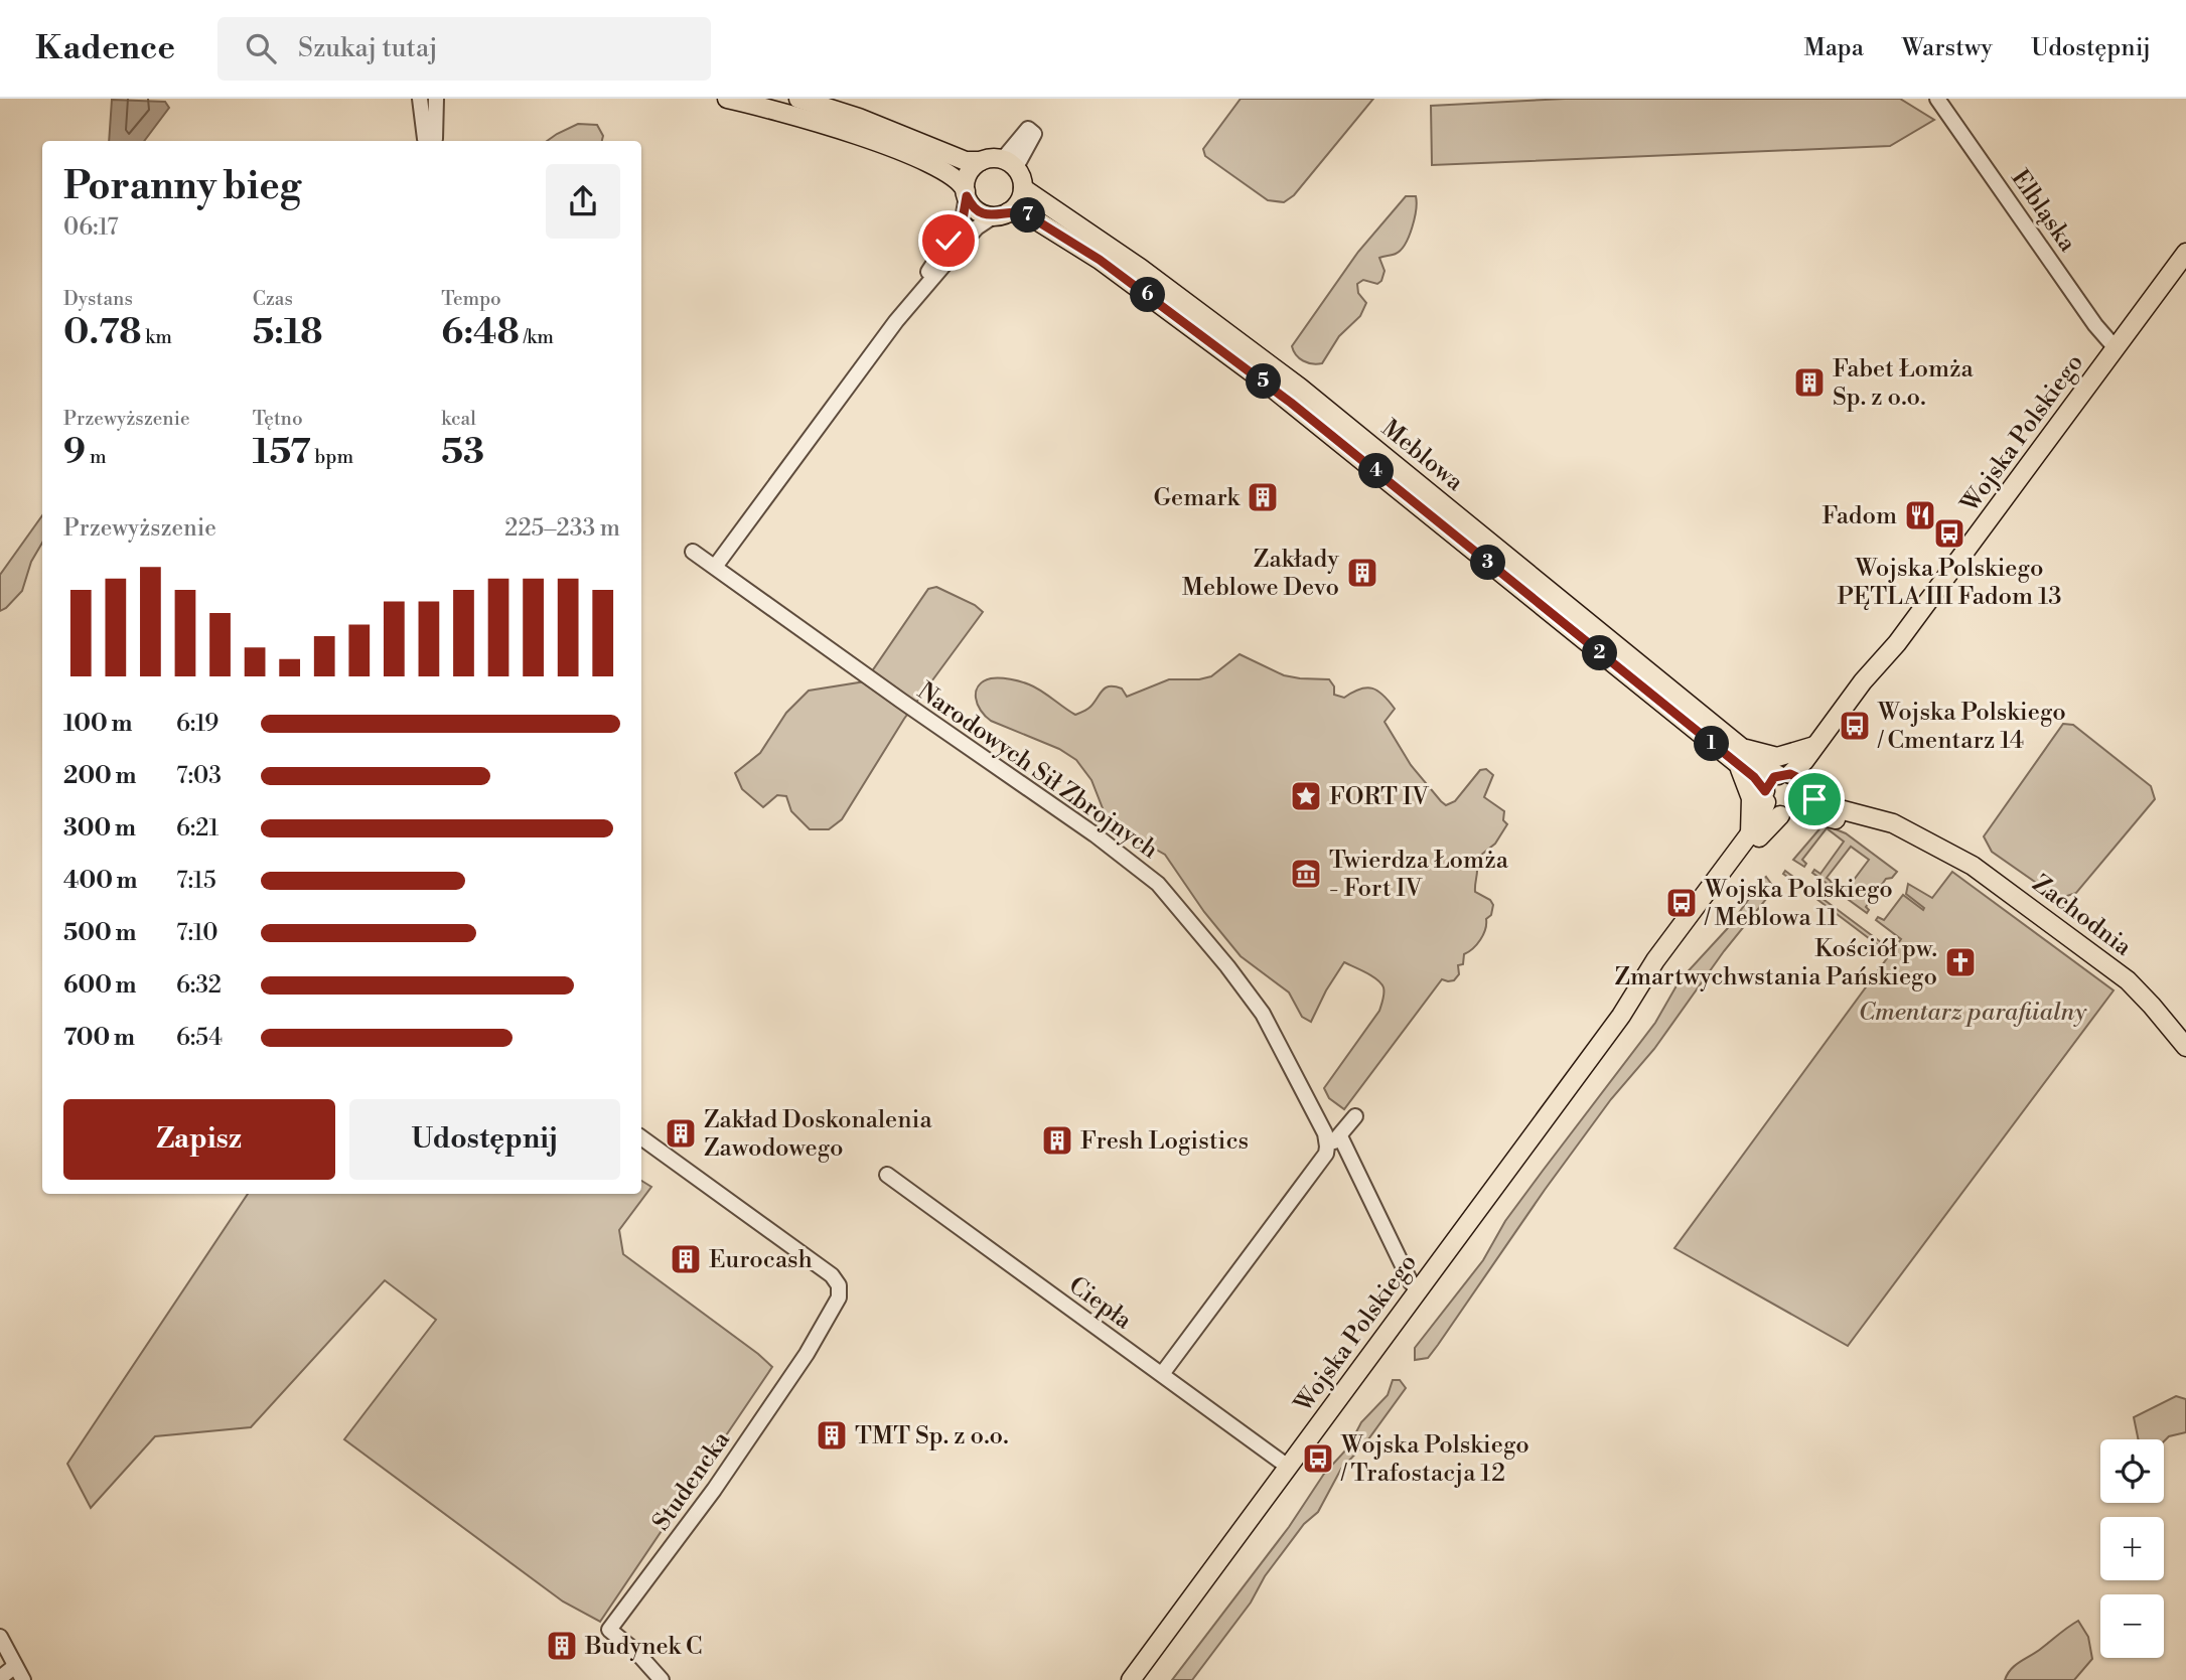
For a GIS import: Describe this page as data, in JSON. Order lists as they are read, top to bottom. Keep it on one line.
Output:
{"streets":{"main road":["Wojska Polskiego","Meblowa","Zachodnia"],"street":["Elbląska","Narodowych Sił Zbrojnych","Ciepła","Studencka"]},"crossings":[["Elbląska","Wojska Polskiego"],["Wojska Polskiego","Meblowa"],["Wojska Polskiego","Zachodnia"],["Wojska Polskiego","Ciepła"],["Meblowa","Zachodnia"]],"parks":["Cmentarz parafiialny"],"places":{"building":["Fabet Łomża Sp. z o.o.","Gemark","Zakłady Meblowe Devo","Zakład Doskonalenia Zawodowego","Fresh Logistics","Eurocash","TMT Sp. z o.o.","Budynek C"],"restaurant":["Fadom"],"bus stop":["Wojska Polskiego PĘTLA III Fadom 13","Wojska Polskiego / Cmentarz 14","Wojska Polskiego / Meblowa 11","Wojska Polskiego / Trafostacja 12"],"place":["FORT IV"],"museum":["Twierdza Łomża - Fort IV"],"church":["Kościół pw. Zmartwychwstania Pańskiego"]},"page":{"header":"Kadence","search":"Szukaj tutaj","nav":["Mapa","Warstwy","Udostępnij"],"heading":["Poranny bieg","06:17"],"pins":["7","6","5","4","3","2","1"],"stats":[["Dystans","0.78 km"],["Czas","5:18"],["Tempo","6:48 /km"],["Przewyższenie","9 m"],["Tętno","157 bpm"],["kcal","53"]],"chart":["Przewyższenie","225–233 m"],"list":[{"name":"100 m","note":"6:19"},{"name":"200 m","note":"7:03"},{"name":"300 m","note":"6:21"},{"name":"400 m","note":"7:15"},{"name":"500 m","note":"7:10"},{"name":"600 m","note":"6:32"},{"name":"700 m","note":"6:54"}],"buttons":["Zapisz","Udostępnij"],"map_buttons":["+","−"]}}
